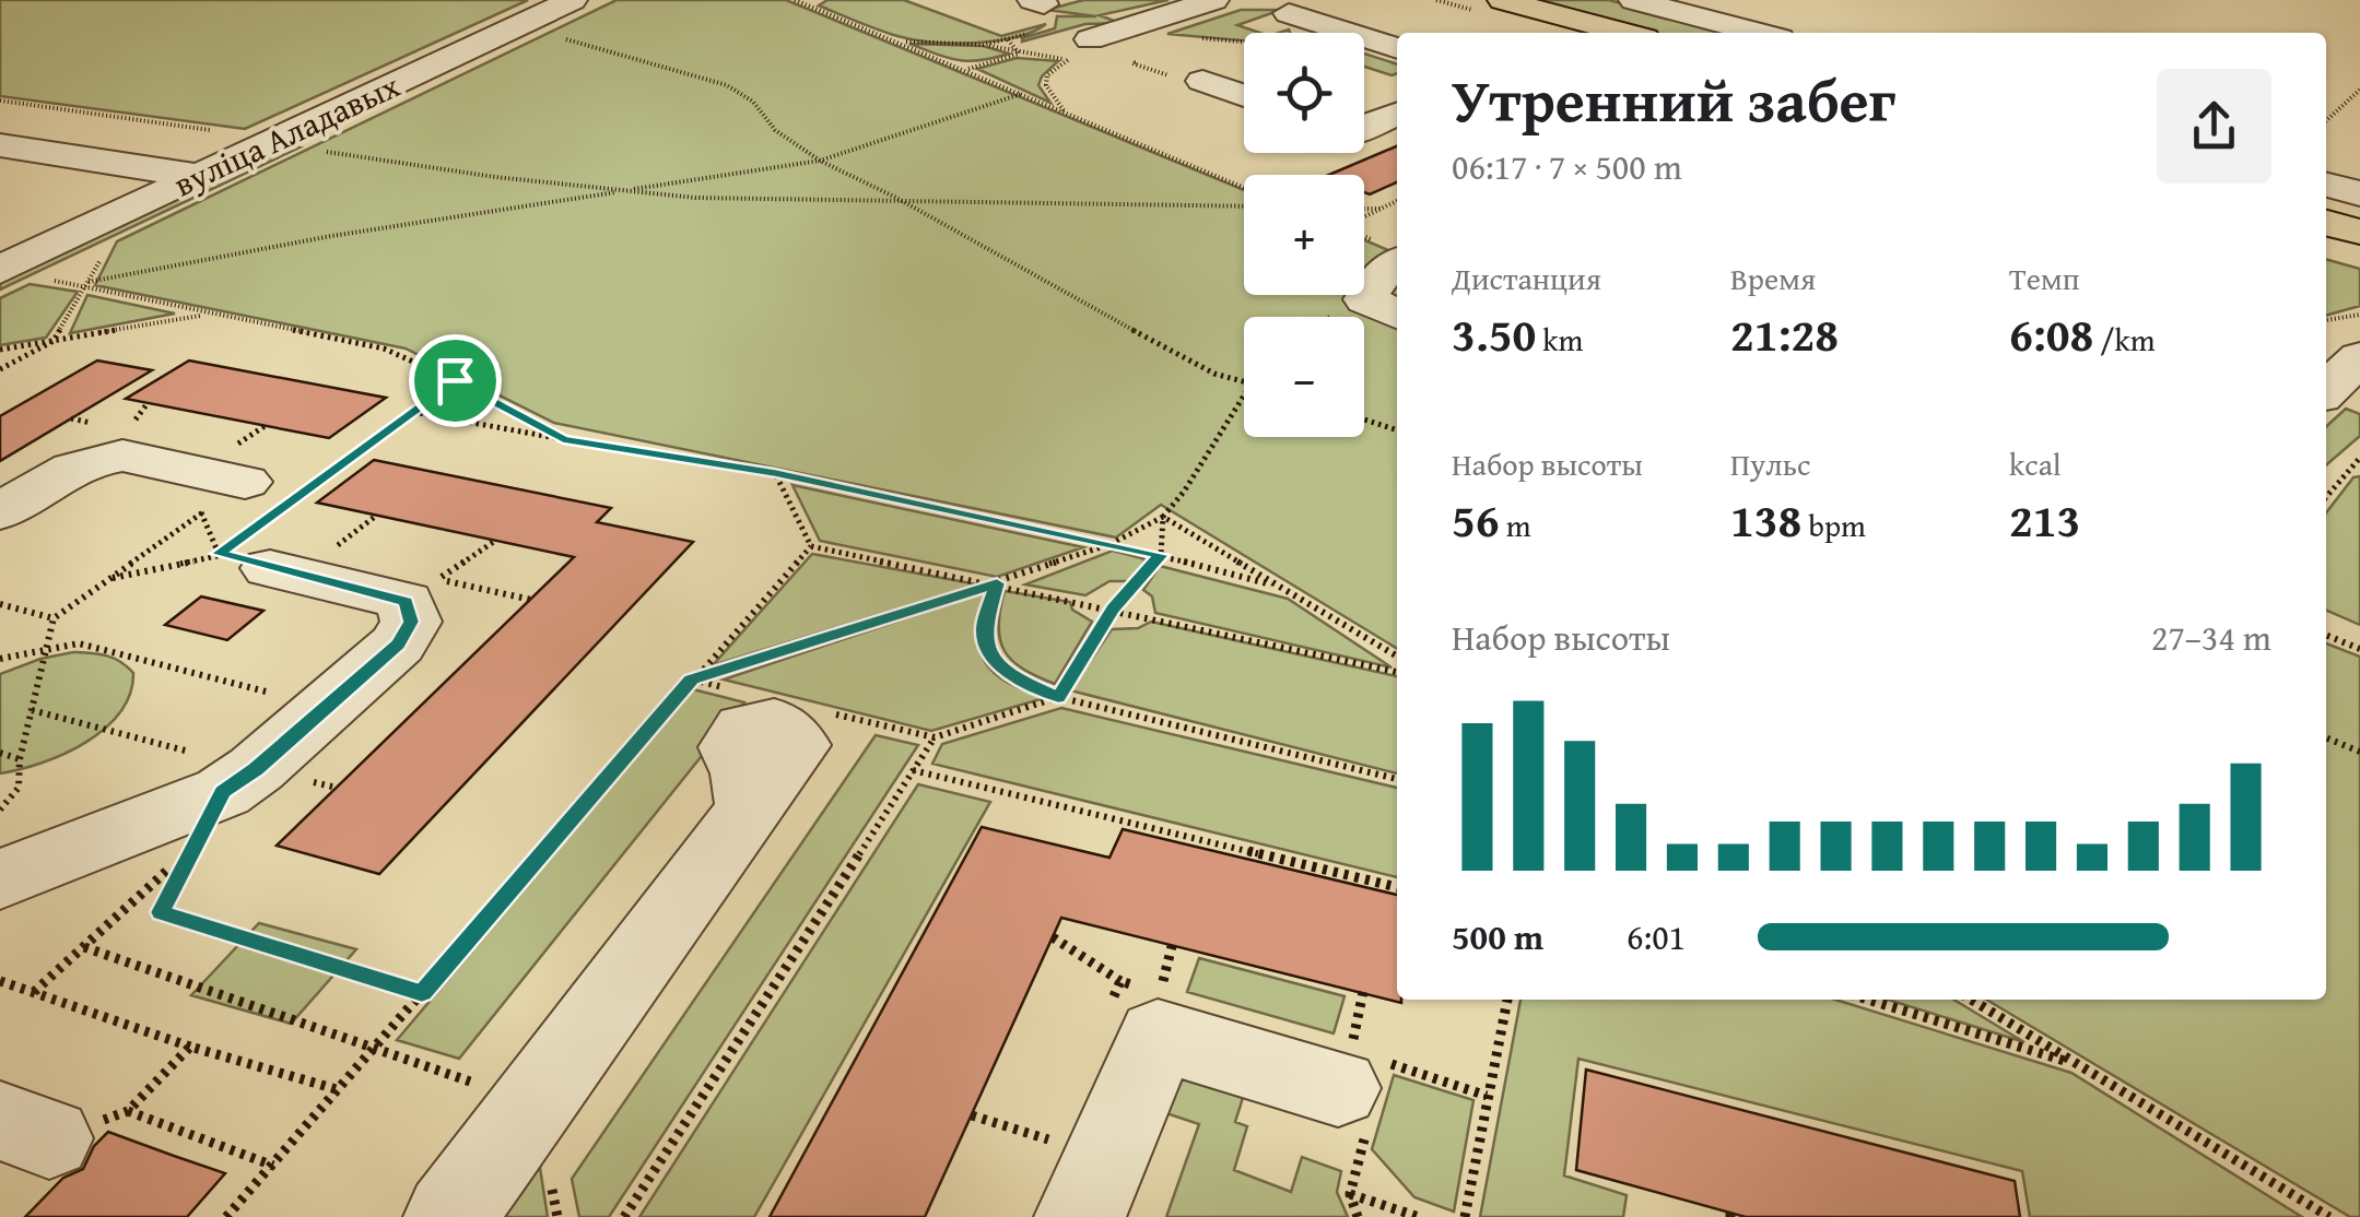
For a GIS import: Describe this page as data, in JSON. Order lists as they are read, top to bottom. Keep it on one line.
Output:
{"streets":{"street":["вуліца Аладавых"]},"page":{"map_buttons":["+","−"],"heading":["Утренний забег","06:17 · 7 × 500 m"],"stats":[["Дистанция","3.50 km"],["Время","21:28"],["Темп","6:08 /km"],["Набор высоты","56 m"],["Пульс","138 bpm"],["kcal","213"]],"chart":["Набор высоты","27–34 m"],"list":[{"name":"500 m","note":"6:01"}]}}
